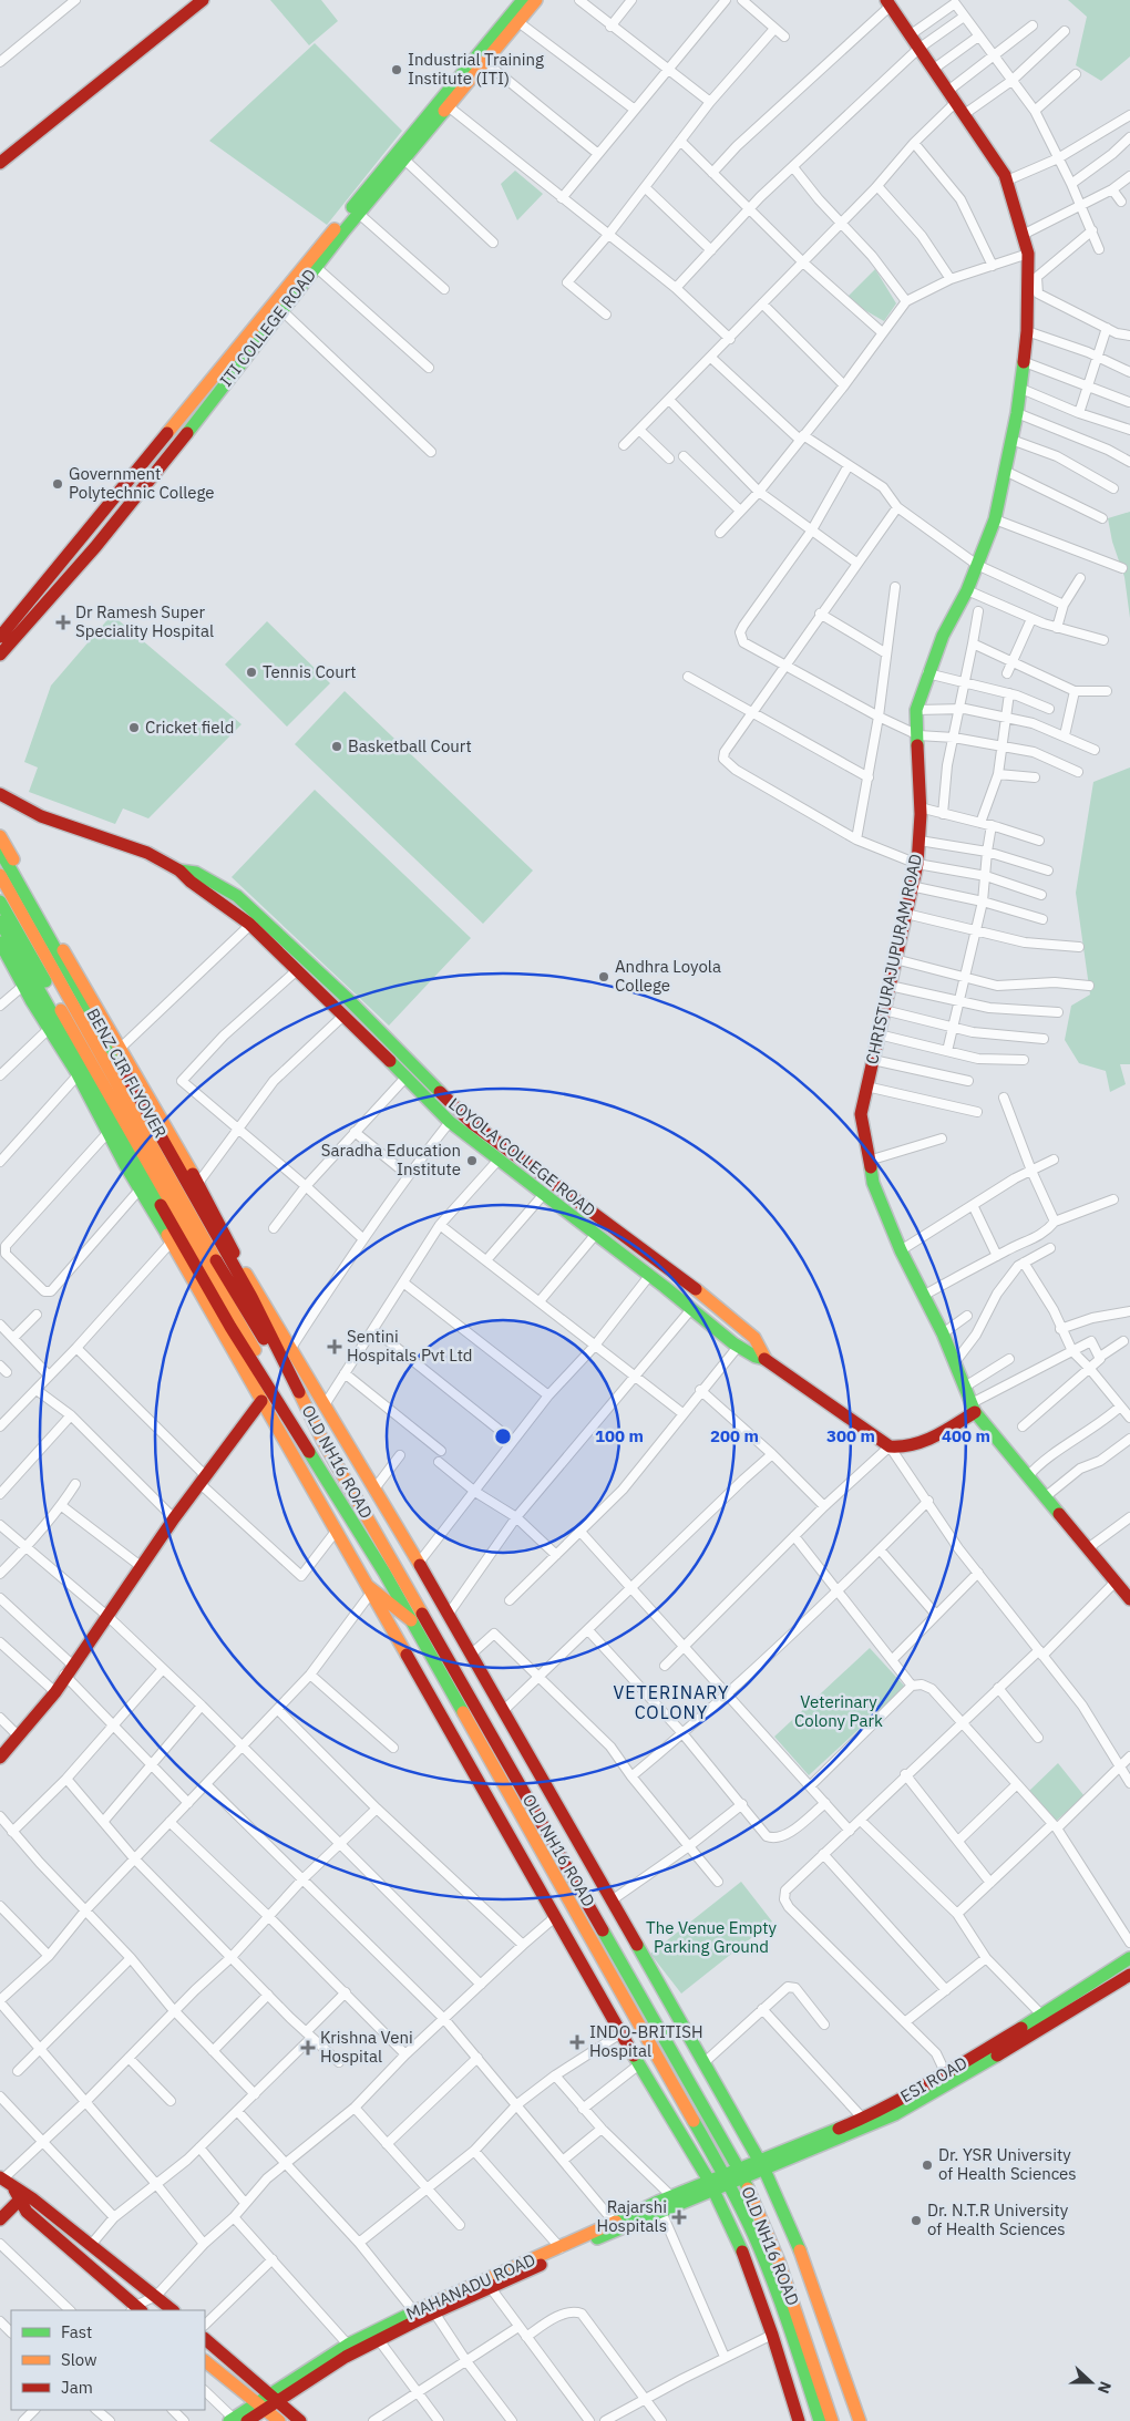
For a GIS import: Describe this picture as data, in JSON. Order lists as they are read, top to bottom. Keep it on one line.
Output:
{"streets":{"street":["ITI COLLEGE ROAD","CHRISTURAJUPURAM ROAD","BENZ CIR FLYOVER","LOYOLA COLLEGE ROAD","OLD NH16 ROAD","ESI ROAD","MAHANADU ROAD"]},"crossings":[["BENZ CIR FLYOVER","OLD NH16 ROAD"],["OLD NH16 ROAD","ESI ROAD"],["OLD NH16 ROAD","MAHANADU ROAD"],["ESI ROAD","MAHANADU ROAD"]],"districts":["VETERINARY COLONY"],"parks":["Veterinary Colony Park","The Venue Empty Parking Ground"],"places":{"other":["Industrial Training Institute (ITI)","Government Polytechnic College","Tennis Court","Cricket field","Basketball Court","Andhra Loyola College","Saradha Education Institute","Dr. YSR University of Health Sciences","Dr. N.T.R University of Health Sciences"],"health":["Dr Ramesh Super Speciality Hospital","Sentini Hospitals Pvt Ltd","INDO-BRITISH Hospital","Krishna Veni Hospital","Rajarshi Hospitals"]},"legend":["Fast","Slow","Jam"],"north":"right","rings":["100 m","200 m","300 m","400 m"]}
